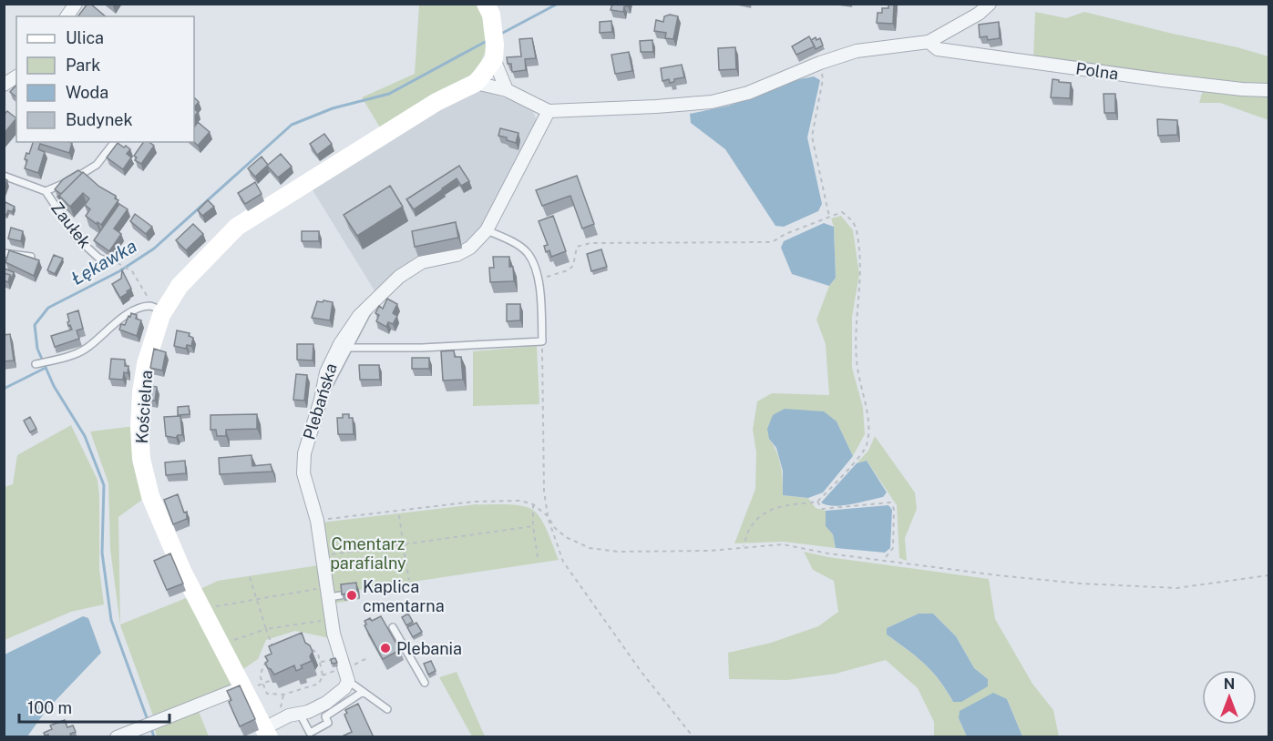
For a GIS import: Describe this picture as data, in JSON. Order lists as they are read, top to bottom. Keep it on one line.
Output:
{"streets":{"street":["Polna","Plebańska","Kościelna"],"lane":["Zaułek"]},"water":["Łękawka"],"parks":["Cmentarz parafialny"],"places":["Kaplica cmentarna","Plebania"],"legend":["Ulica","Park","Woda","Budynek"],"scale_bar":"100 m","north":"top"}
